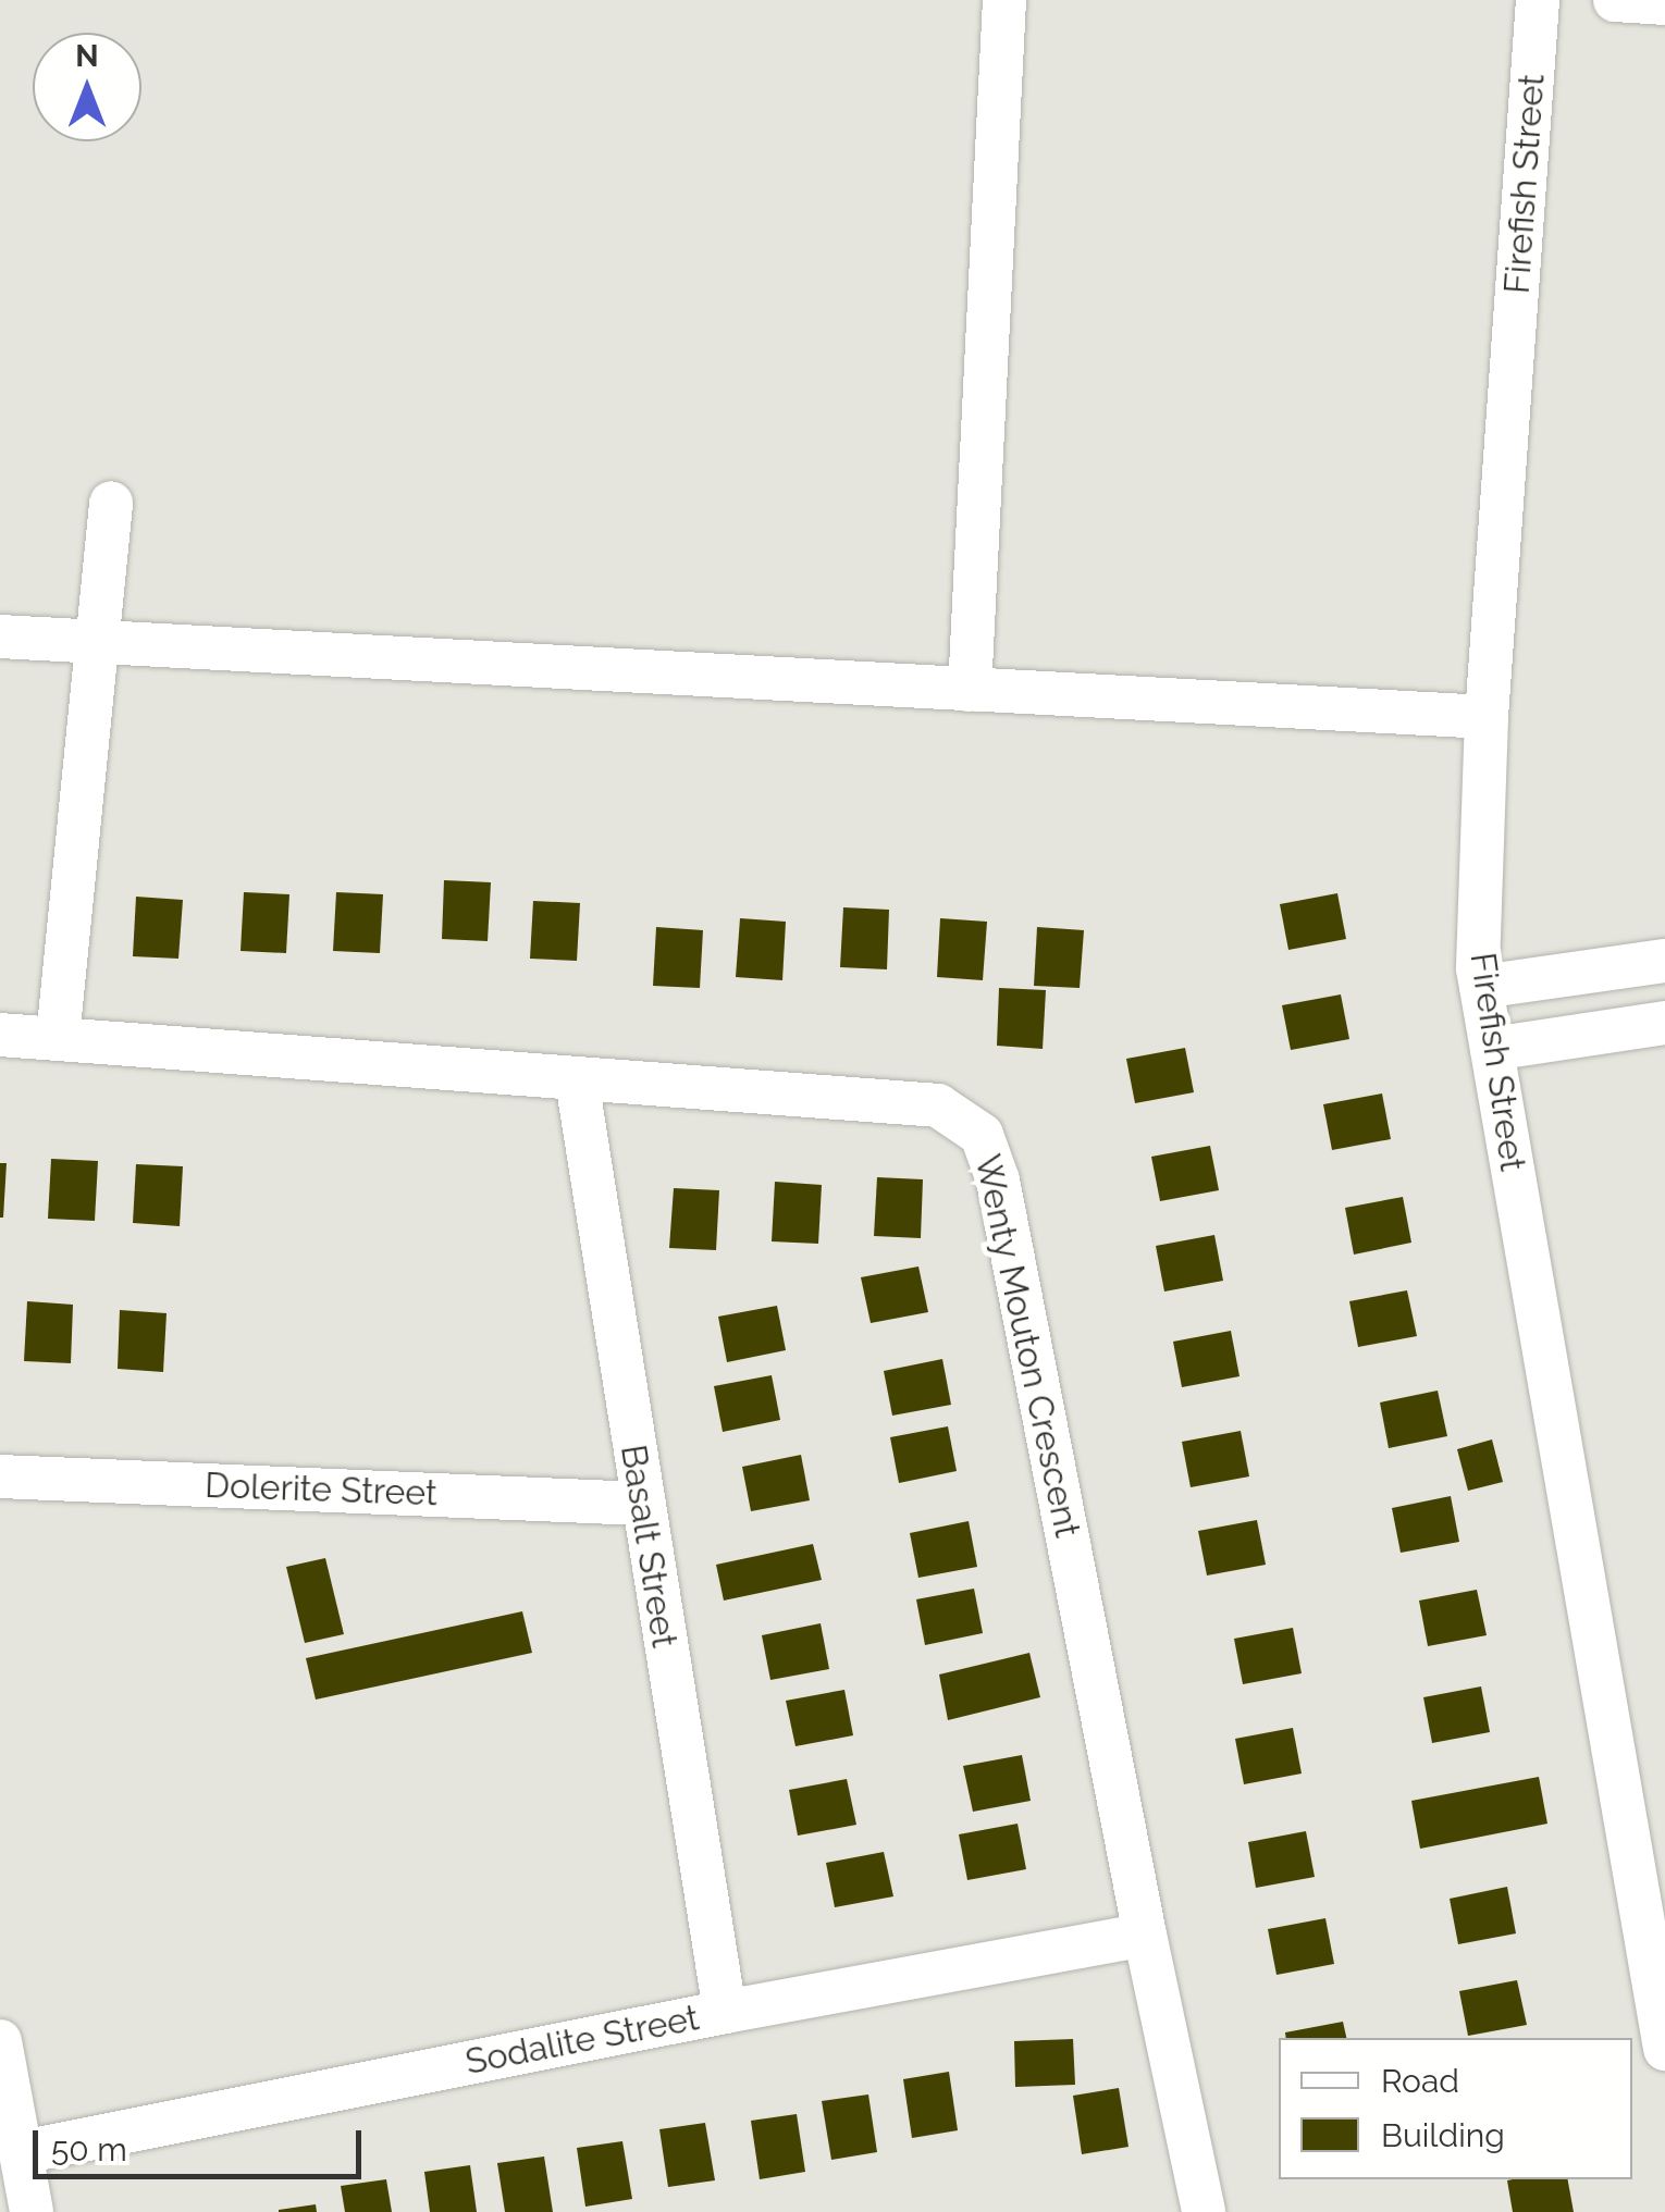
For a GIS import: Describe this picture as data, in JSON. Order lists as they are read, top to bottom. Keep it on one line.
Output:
{"streets":{"street":["Firefish Street","Wenty Mouton Crescent","Dolerite Street","Basalt Street","Sodalite Street"]},"crossings":[["Wenty Mouton Crescent","Basalt Street"],["Wenty Mouton Crescent","Sodalite Street"],["Dolerite Street","Basalt Street"],["Basalt Street","Sodalite Street"]],"legend":["Road","Building"],"scale_bar":"50 m","north":"top"}
